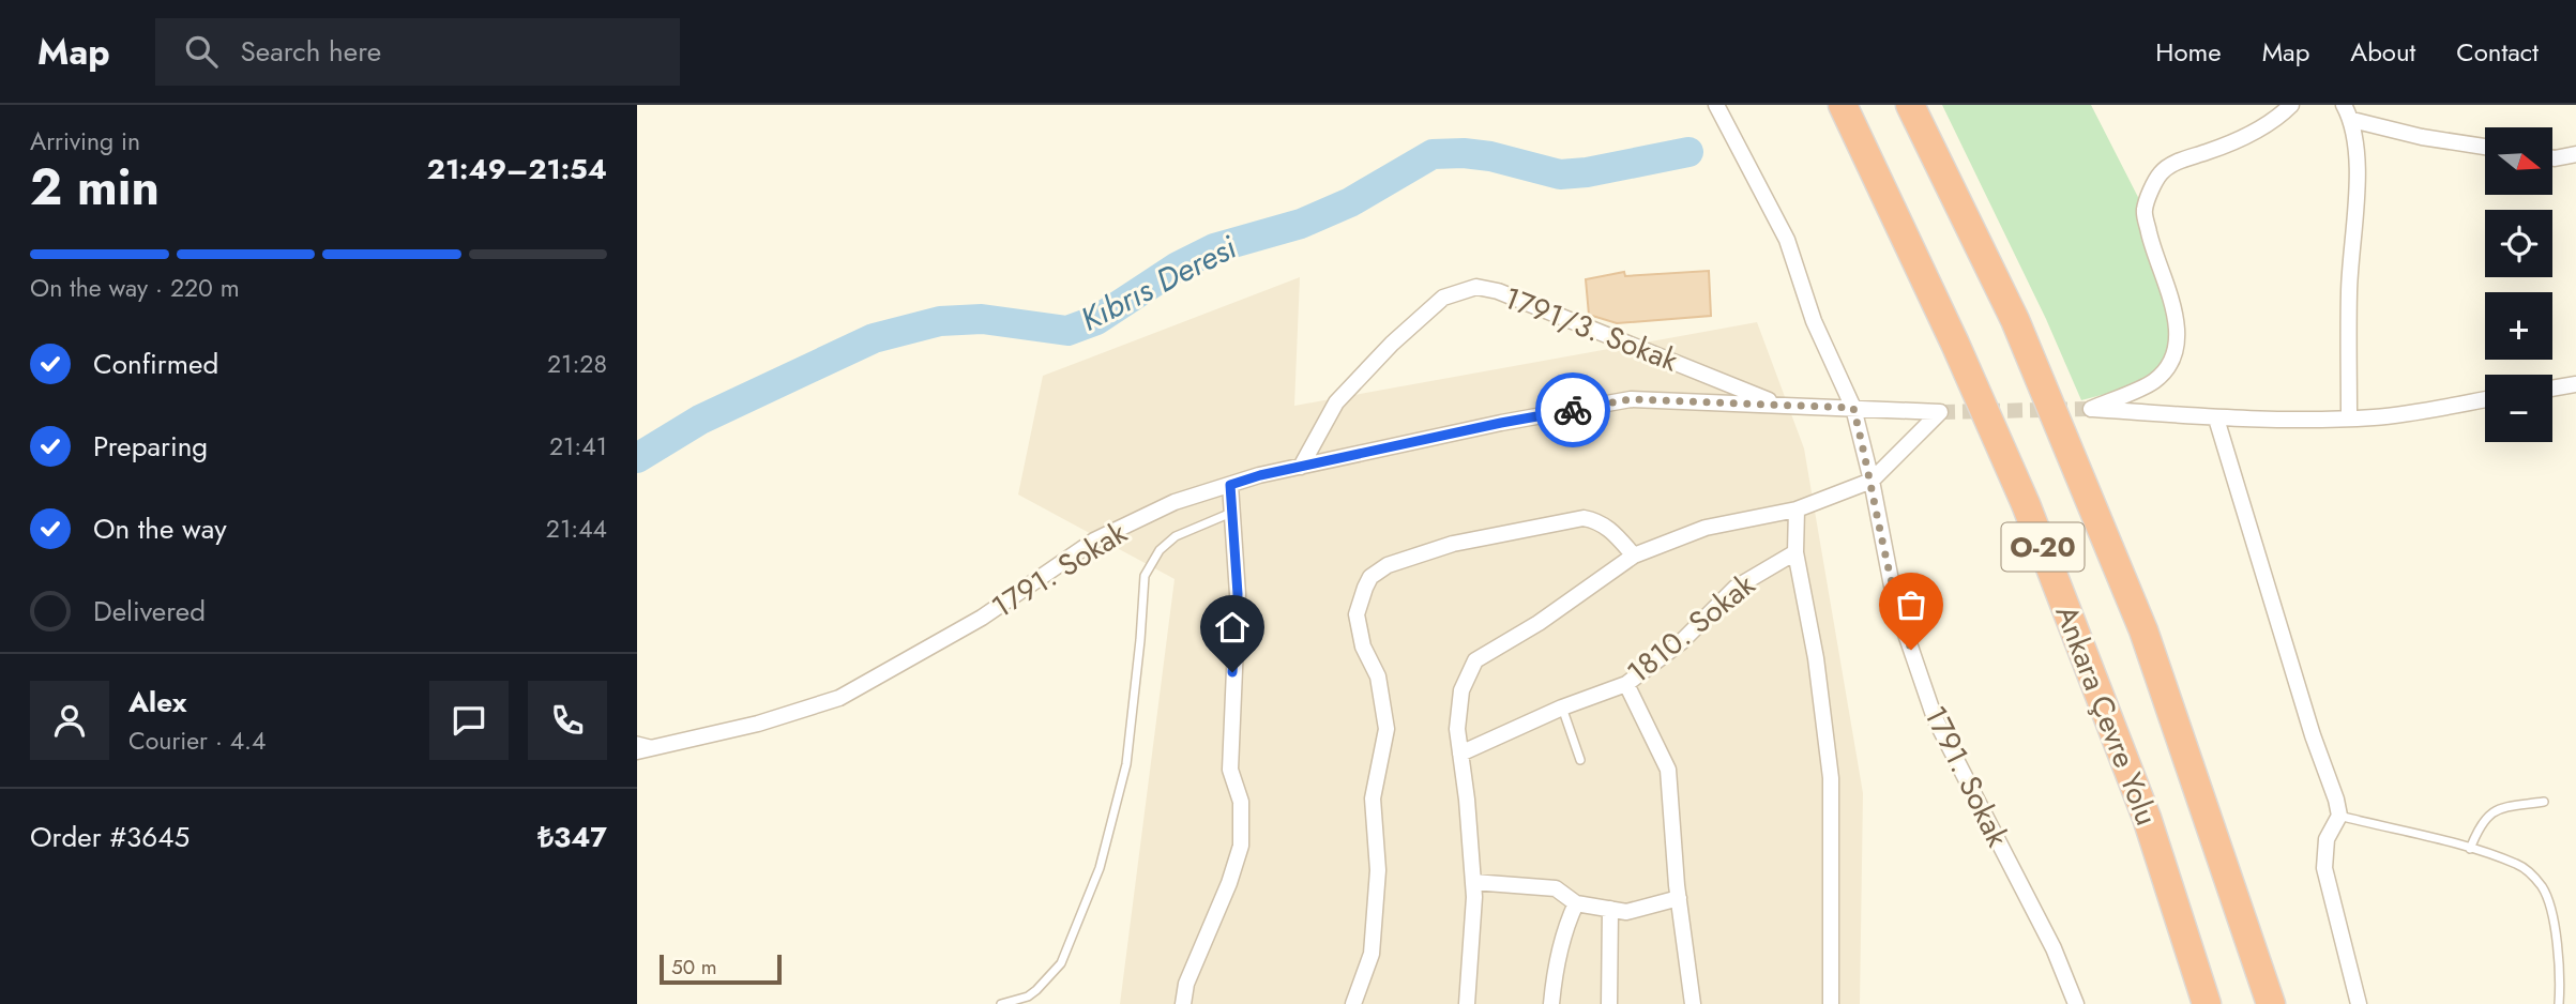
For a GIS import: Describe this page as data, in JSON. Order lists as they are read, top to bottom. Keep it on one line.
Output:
{"streets":{"highway":["O-20","Ankara Çevre Yolu"],"street":["1791/3. Sokak","1791. Sokak","1810. Sokak"]},"crossings":[["1791/3. Sokak","1791. Sokak"]],"water":["Kıbrıs Deresi"],"scale_bar":"50 m","north":"right","page":{"header":"Map","search":"Search here","nav":["Home","Map","About","Contact"],"heading":["2 min","Arriving in","21:49–21:54"],"panel":["Alex","Courier · 4.4","Order #3645","₺347"],"map_buttons":["+","−"],"bar":"On the way · 220 m","list":[["Confirmed","21:28"],["Preparing","21:41"],["On the way","21:44"],"Delivered"],"scale":"50 m"}}
